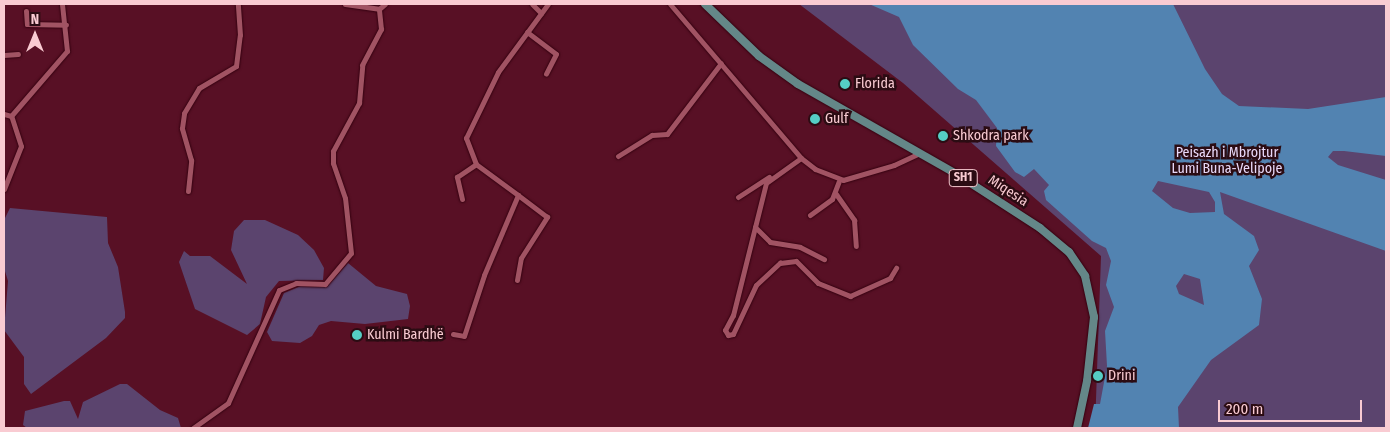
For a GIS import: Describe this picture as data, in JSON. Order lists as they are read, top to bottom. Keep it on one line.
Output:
{"streets":{"main road":["SH1","Miqesia"]},"parks":["Peisazh i Mbrojtur Lumi Buna-Velipoje"],"places":["Florida","Gulf","Shkodra park","Kulmi Bardhë","Drini"],"scale_bar":"200 m","north":"top"}
